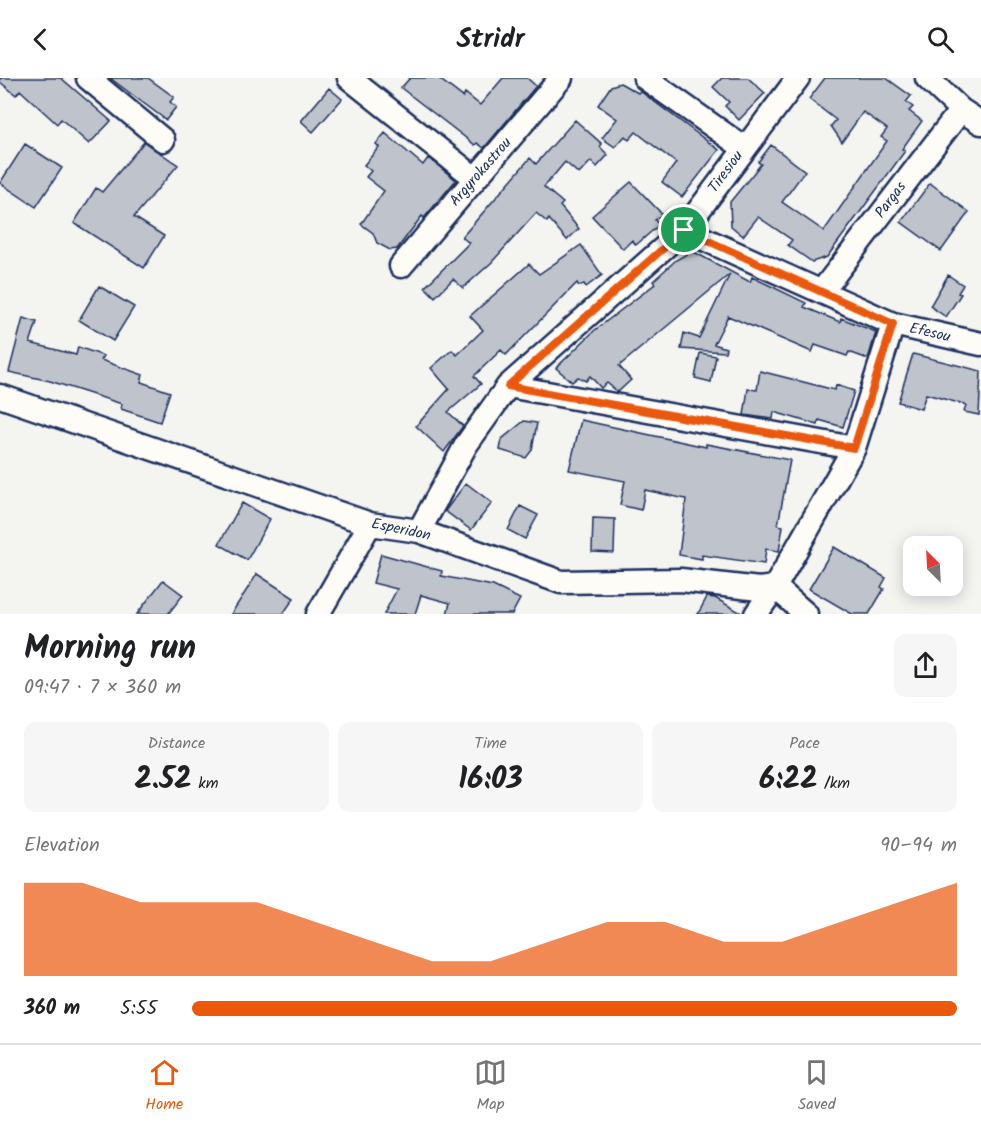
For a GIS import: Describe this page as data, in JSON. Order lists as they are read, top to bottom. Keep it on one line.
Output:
{"streets":{"street":["Argyrokastrou","Tiresiou","Pargas","Efesou","Esperidon"]},"crossings":[["Tiresiou","Efesou"],["Tiresiou","Esperidon"],["Pargas","Efesou"]],"north":"top left","page":{"header":"Stridr","heading":["Morning run","09:47 · 7 × 360 m"],"stats":[["Distance","2.52 km"],["Time","16:03"],["Pace","6:22 /km"]],"chart":["Elevation","90–94 m"],"list":[{"name":"360 m","note":"5:55"}],"tabs":["Home","Map","Saved"]}}
